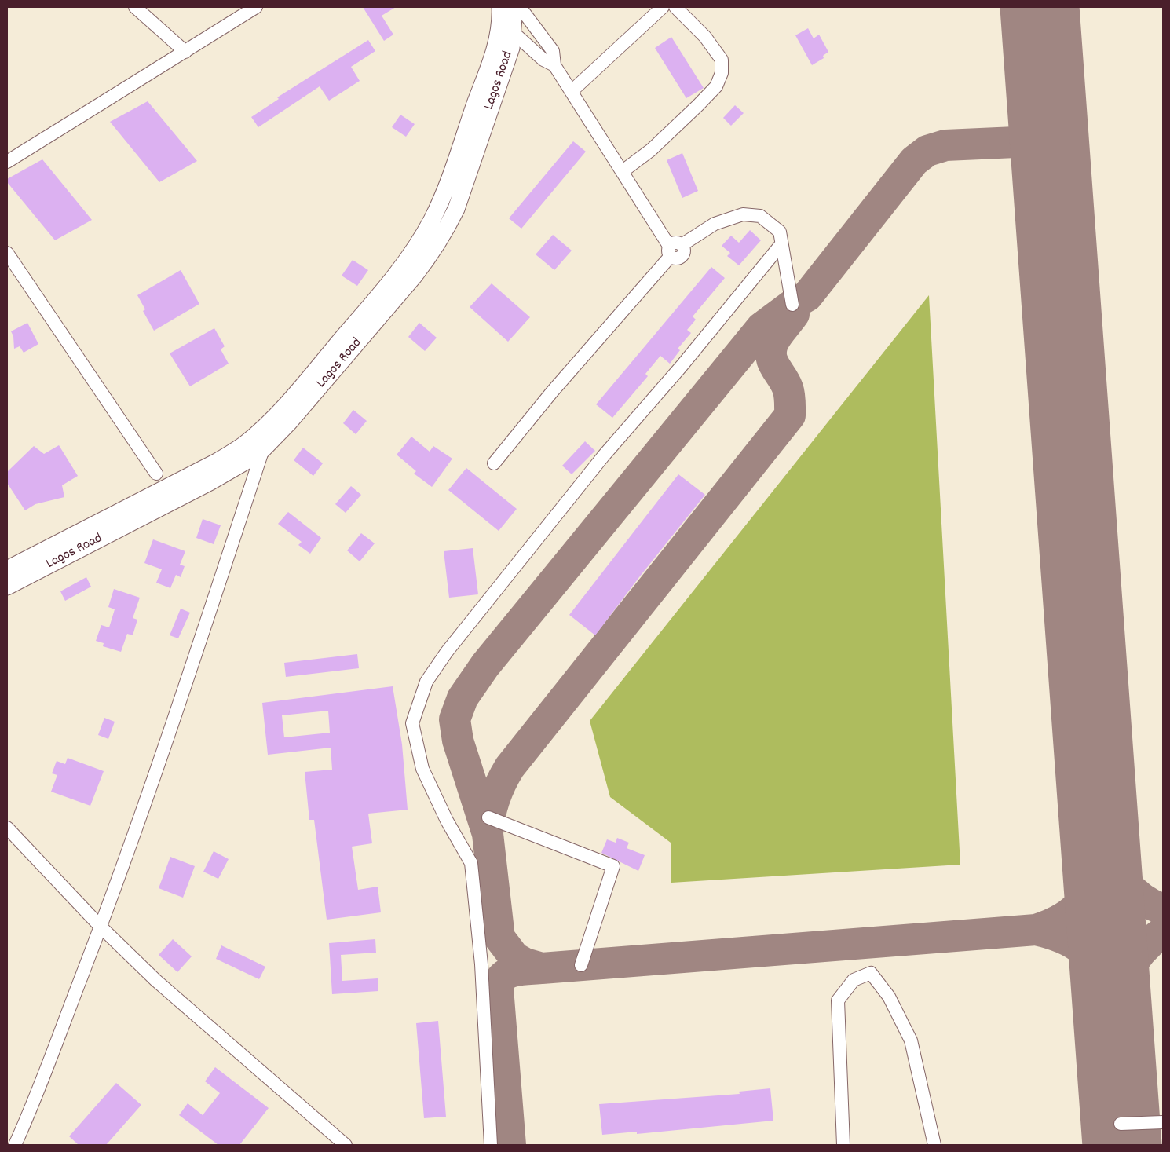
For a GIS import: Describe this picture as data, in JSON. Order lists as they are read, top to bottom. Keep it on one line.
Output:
{"streets":{"main road":["Lagos Road"]}}
